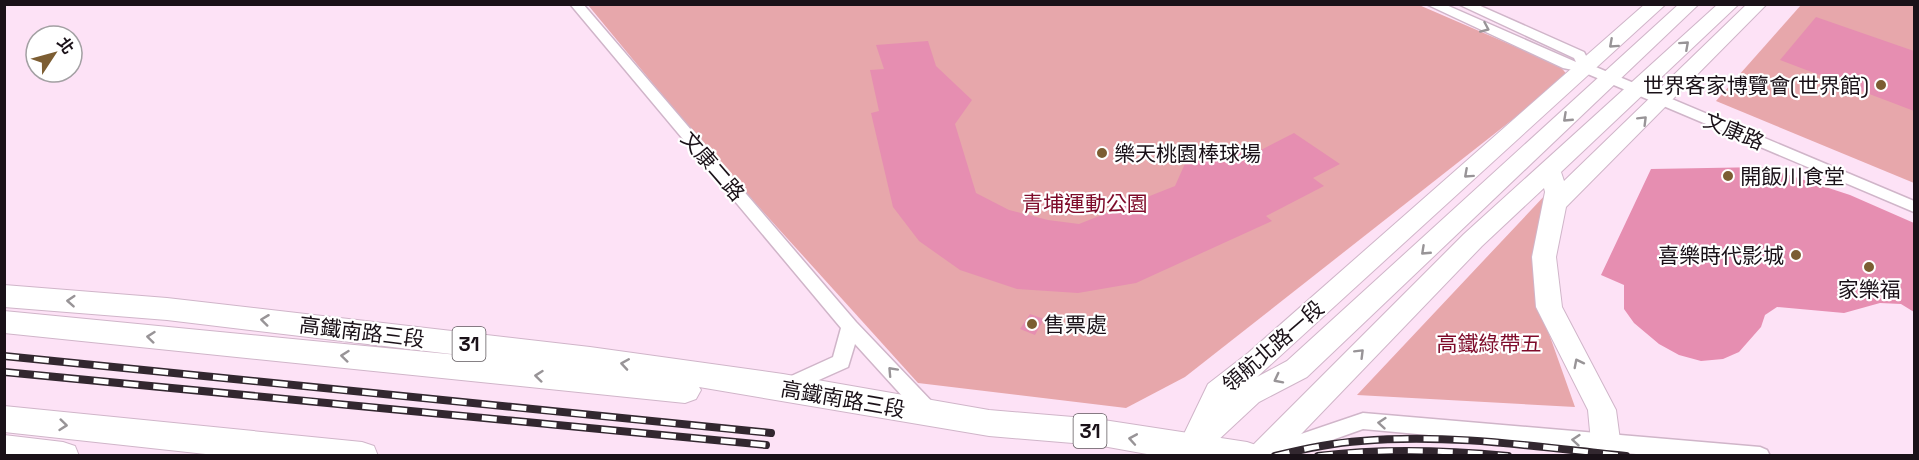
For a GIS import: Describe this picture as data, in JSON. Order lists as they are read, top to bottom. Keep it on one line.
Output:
{"streets":{"main road":["高鐵南路三段","31"],"street":["文康路","文康二路","領航北路一段"]},"crossings":[["文康路","領航北路一段"],["文康二路","高鐵南路三段"],["高鐵南路三段","31"],["高鐵南路三段","領航北路一段"],["31","領航北路一段"]],"one_way":["高鐵南路三段"],"parks":["青埔運動公園","高鐵綠帶五"],"places":["世界客家博覽會(世界館)","樂天桃園棒球場","開飯川食堂","喜樂時代影城","家樂福","售票處"],"north":"top right"}
